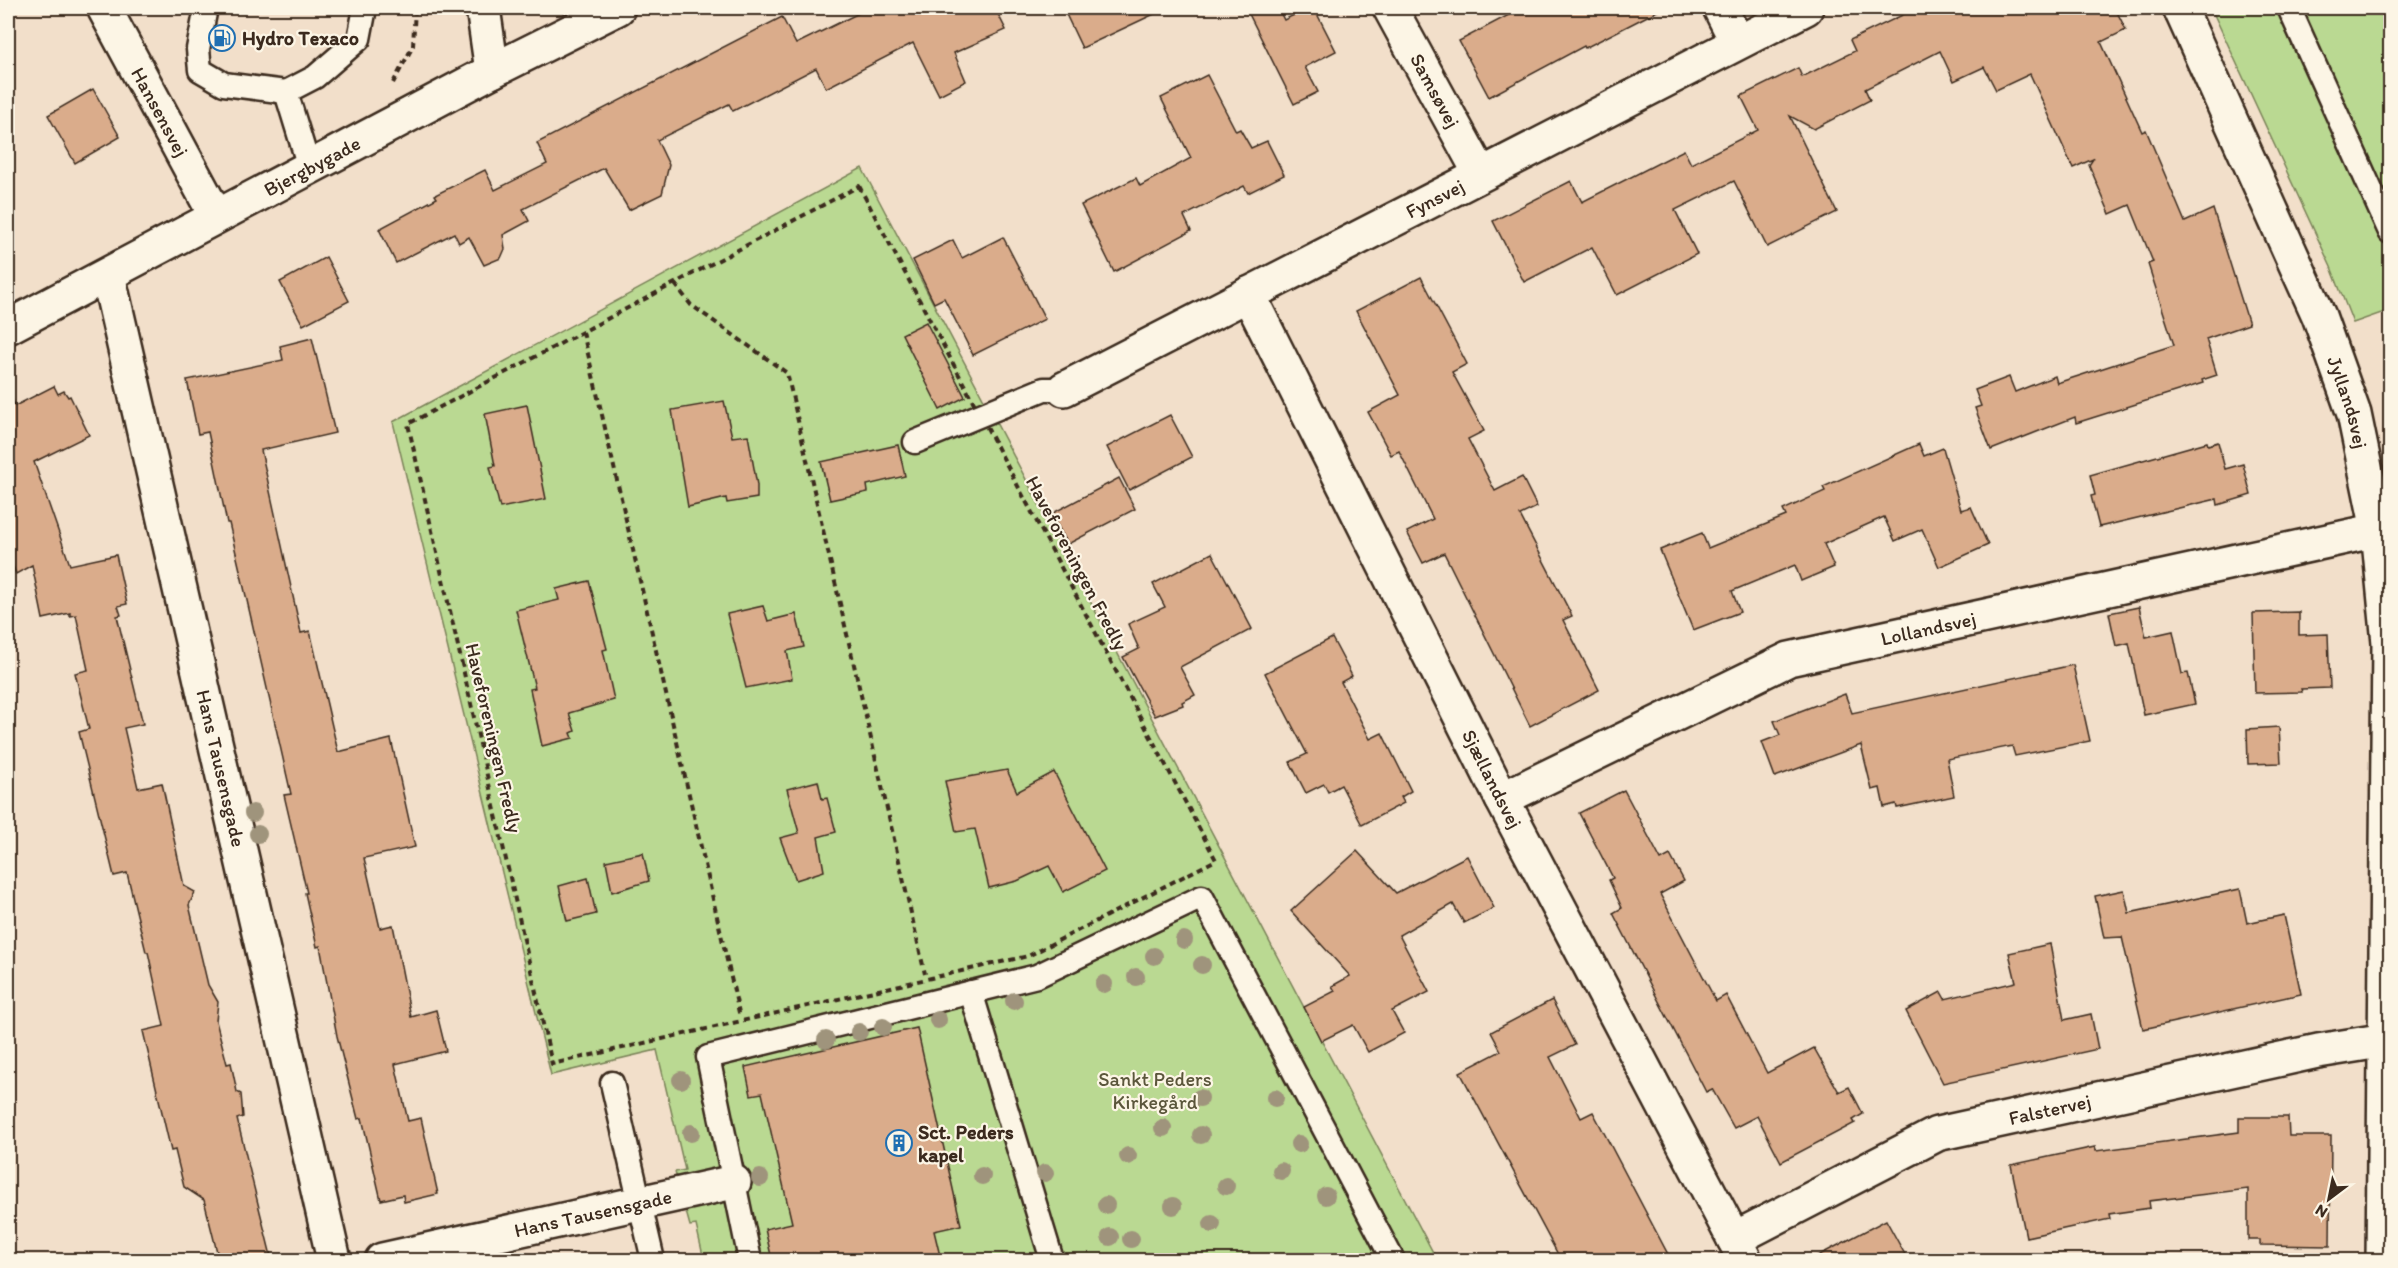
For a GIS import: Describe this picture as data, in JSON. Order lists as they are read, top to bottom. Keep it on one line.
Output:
{"streets":{"street":["Samsøvej","Hansensvej","Bjergbygade","Fynsvej","Jyllandsvej","Lollandsvej","Hans Tausensgade","Sjællandsvej","Falstervej"],"path":["Haveforeningen Fredly"]},"crossings":[["Samsøvej","Fynsvej"],["Hansensvej","Bjergbygade"],["Bjergbygade","Hans Tausensgade"],["Fynsvej","Sjællandsvej"],["Jyllandsvej","Lollandsvej"],["Jyllandsvej","Falstervej"],["Lollandsvej","Sjællandsvej"],["Sjællandsvej","Falstervej"]],"parks":["Sankt Peders Kirkegård"],"places":{"fuel station":["Hydro Texaco"],"building":["Sct. Peders kapel"]},"north":"bottom left"}
